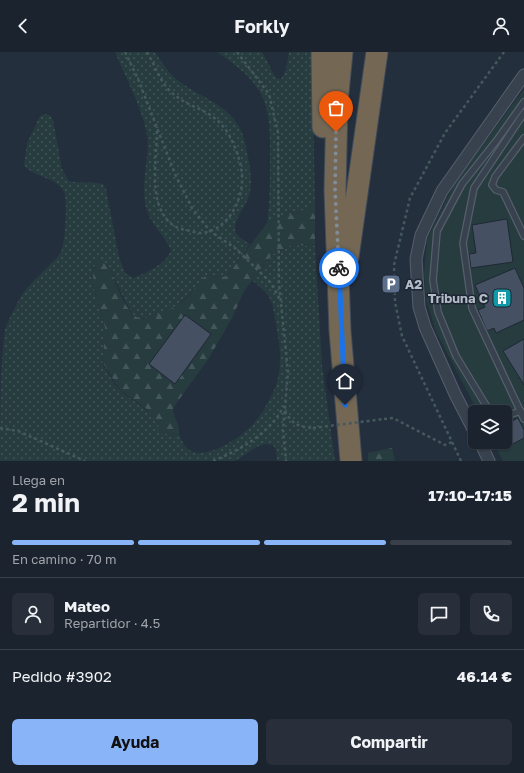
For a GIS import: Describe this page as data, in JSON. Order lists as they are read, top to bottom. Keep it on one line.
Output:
{"places":{"parking":["A2"],"building":["Tribuna C"]},"page":{"header":"Forkly","heading":["2 min","Llega en","17:10–17:15"],"panel":["Mateo","Repartidor · 4.5","Pedido #3902","46.14 €"],"bar":"En camino · 70 m","buttons":["Ayuda","Compartir"]}}
